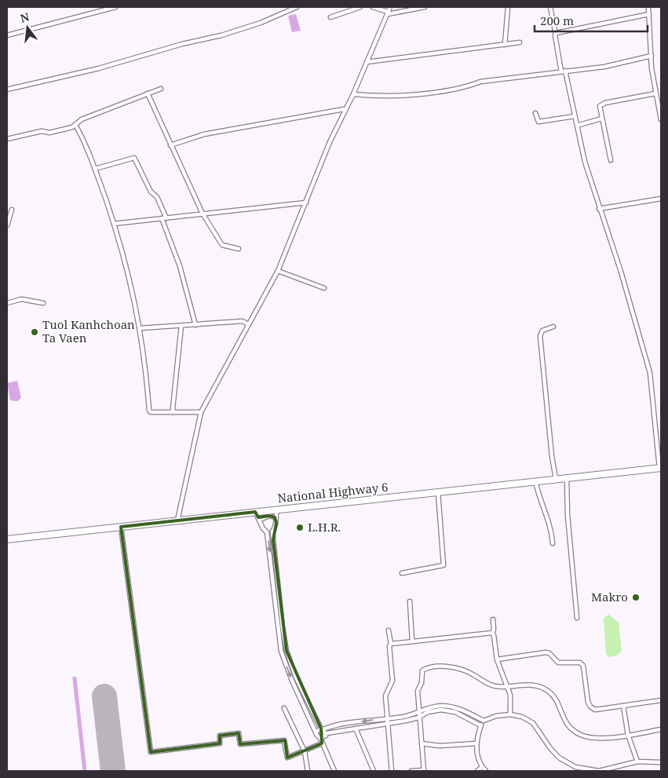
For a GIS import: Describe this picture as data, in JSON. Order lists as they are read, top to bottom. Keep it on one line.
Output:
{"streets":{"highway":["National Highway 6"]},"places":["Tuol Kanhchoan Ta Vaen","L.H.R.","Makro"],"scale_bar":"200 m","north":"top"}
